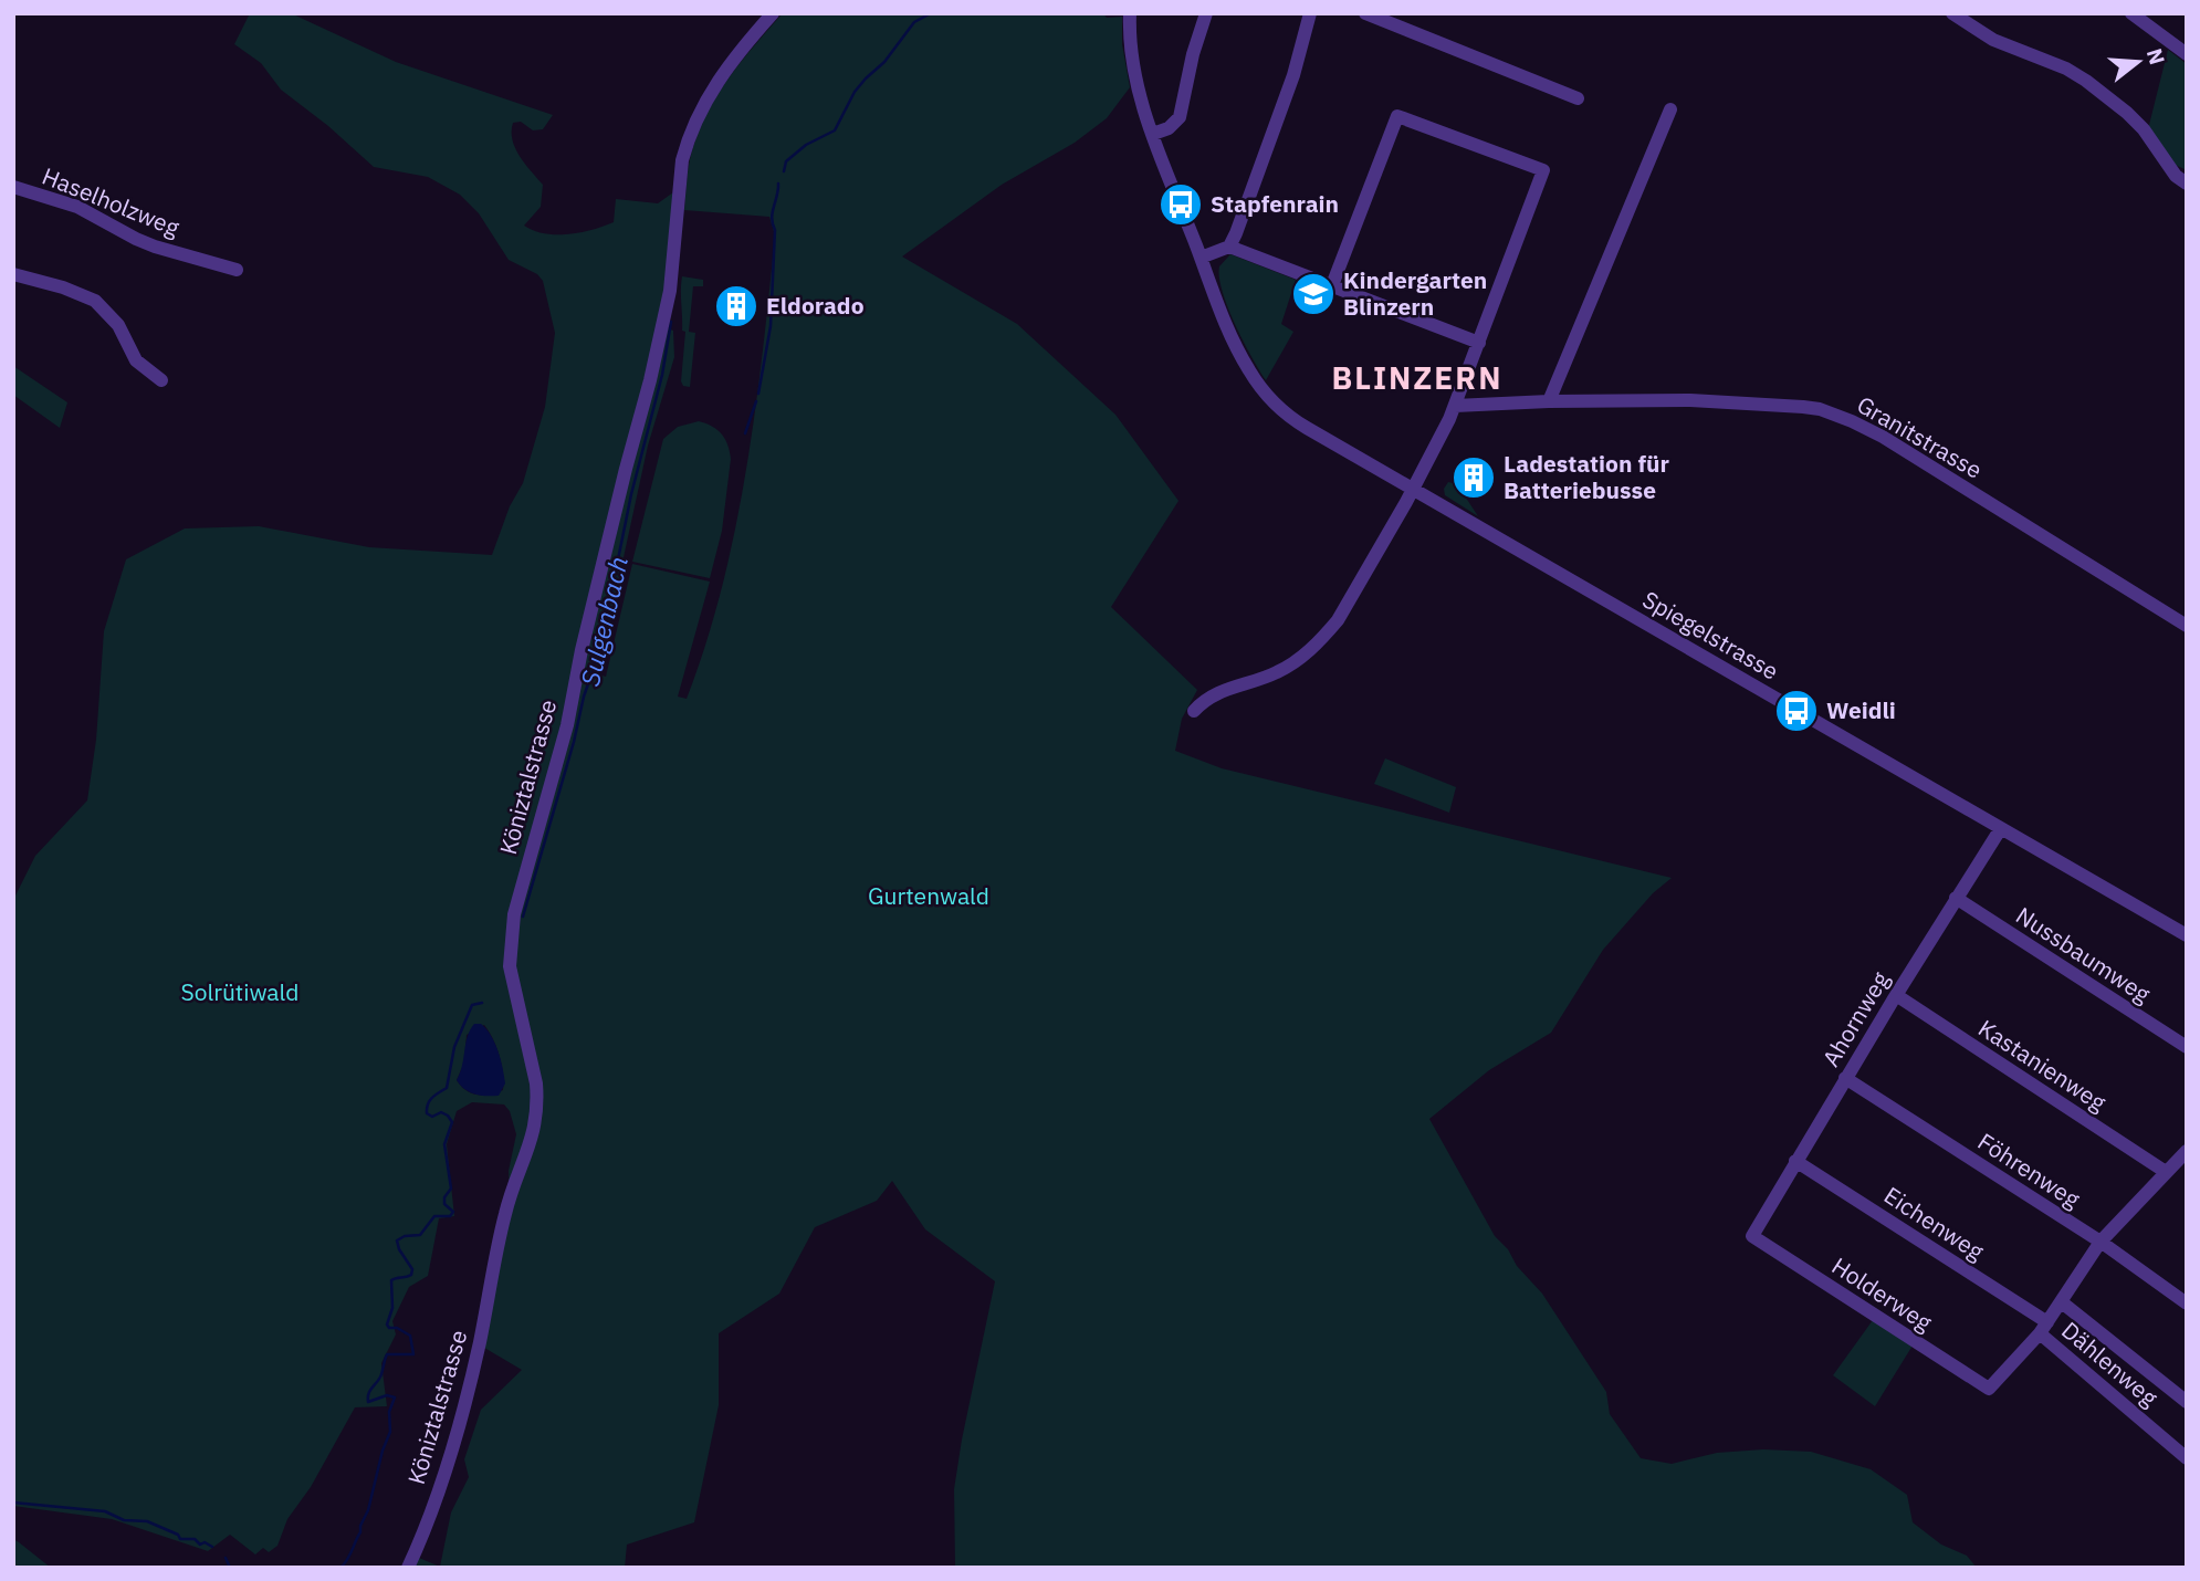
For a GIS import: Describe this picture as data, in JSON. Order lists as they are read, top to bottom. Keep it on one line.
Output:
{"streets":{"street":["Haselholzweg","Granitstrasse","Spiegelstrasse","Köniztalstrasse","Nussbaumweg","Ahornweg","Kastanienweg","Föhrenweg","Eichenweg","Holderweg","Dählenweg"]},"crossings":[["Spiegelstrasse","Ahornweg"],["Nussbaumweg","Ahornweg"],["Ahornweg","Kastanienweg"],["Ahornweg","Föhrenweg"],["Ahornweg","Eichenweg"],["Ahornweg","Holderweg"],["Eichenweg","Holderweg"],["Eichenweg","Dählenweg"],["Holderweg","Dählenweg"]],"districts":["BLINZERN"],"water":["Sulgenbach"],"parks":["Gurtenwald","Solrütiwald"],"places":{"bus stop":["Stapfenrain","Weidli"],"school or university":["Kindergarten Blinzern"],"building":["Eldorado","Ladestation für Batteriebusse"]},"north":"right"}
